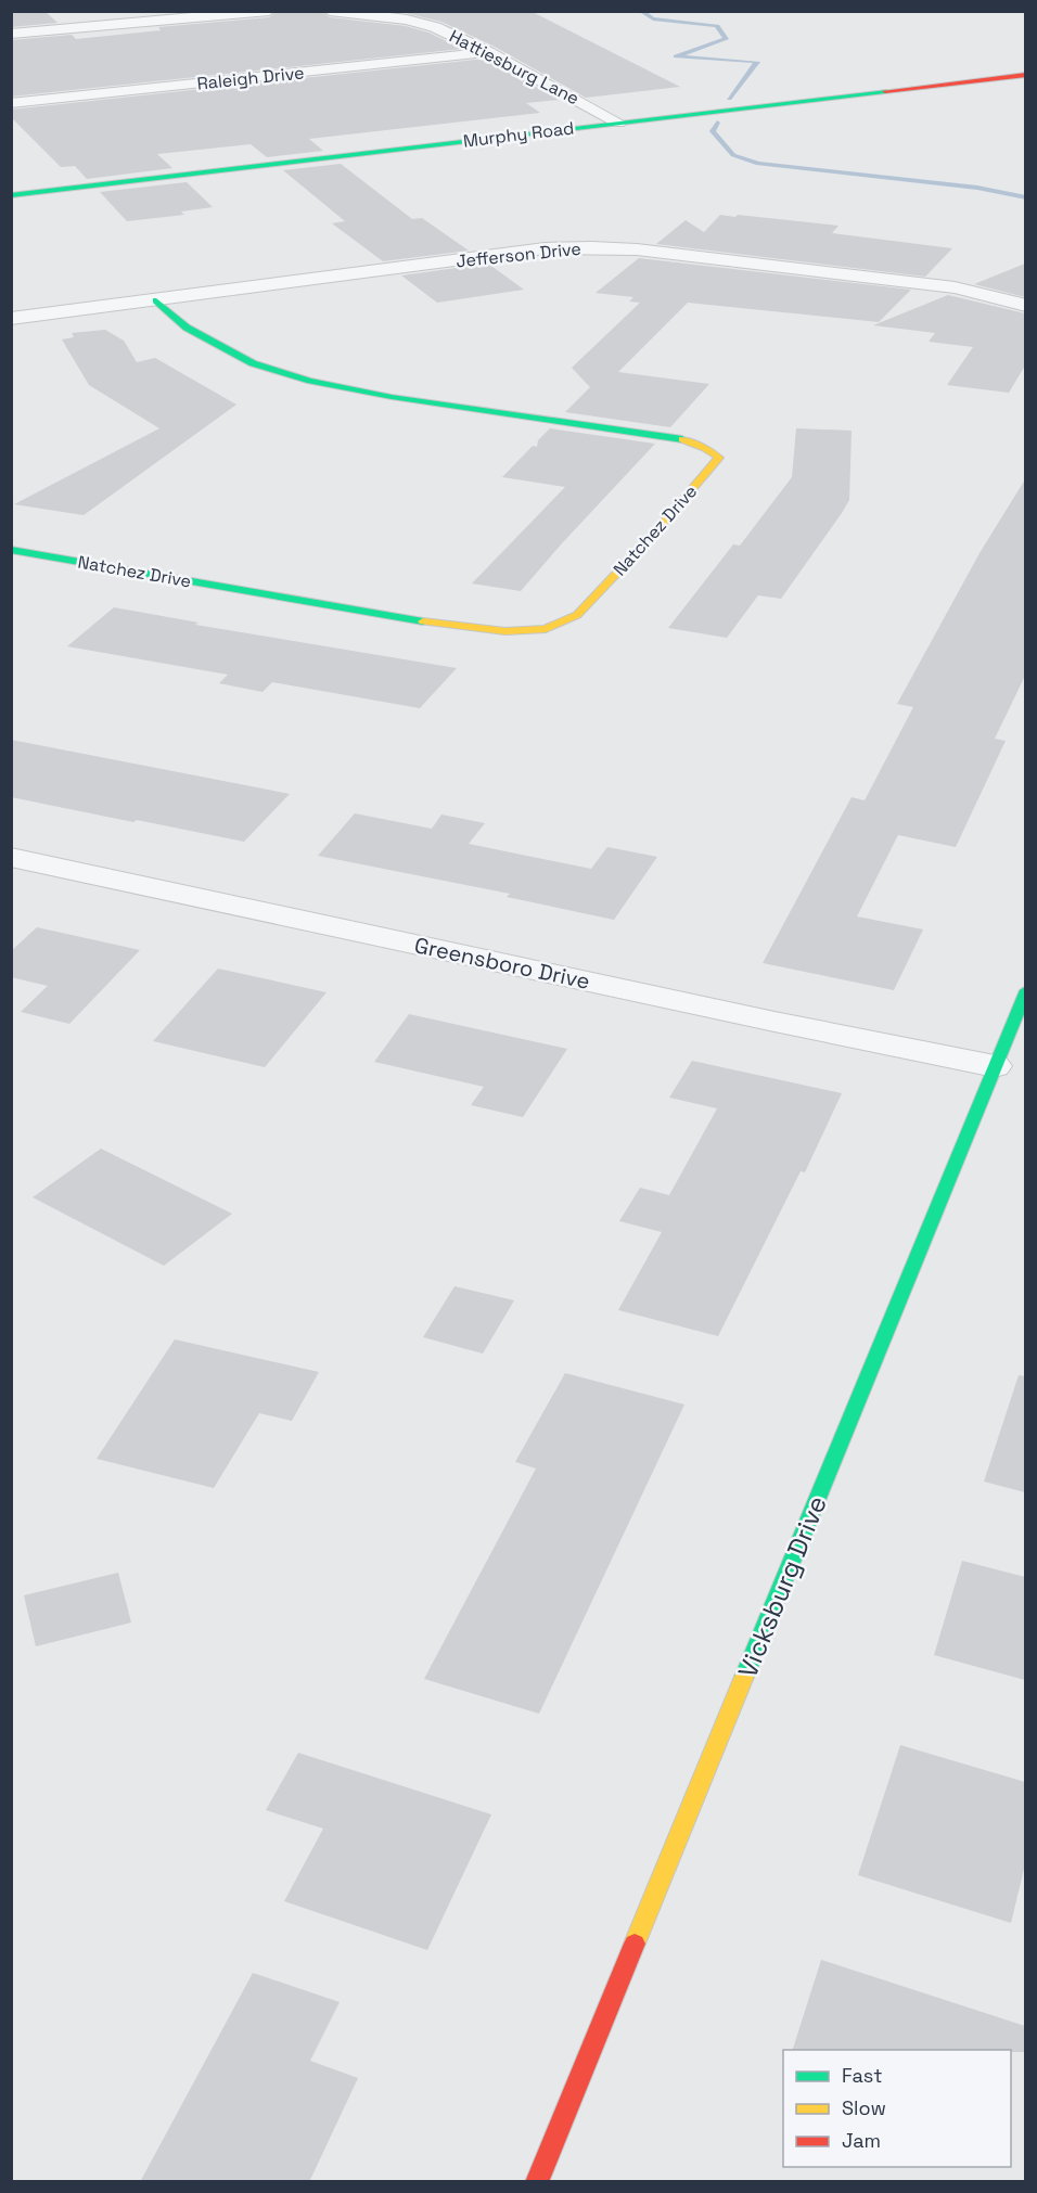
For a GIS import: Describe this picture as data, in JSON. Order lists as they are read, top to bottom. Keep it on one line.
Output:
{"streets":{"street":["Hattiesburg Lane","Raleigh Drive","Murphy Road","Jefferson Drive","Natchez Drive","Greensboro Drive","Vicksburg Drive"]},"crossings":[["Hattiesburg Lane","Raleigh Drive"],["Hattiesburg Lane","Murphy Road"],["Jefferson Drive","Natchez Drive"],["Greensboro Drive","Vicksburg Drive"]],"legend":["Fast","Slow","Jam"]}
